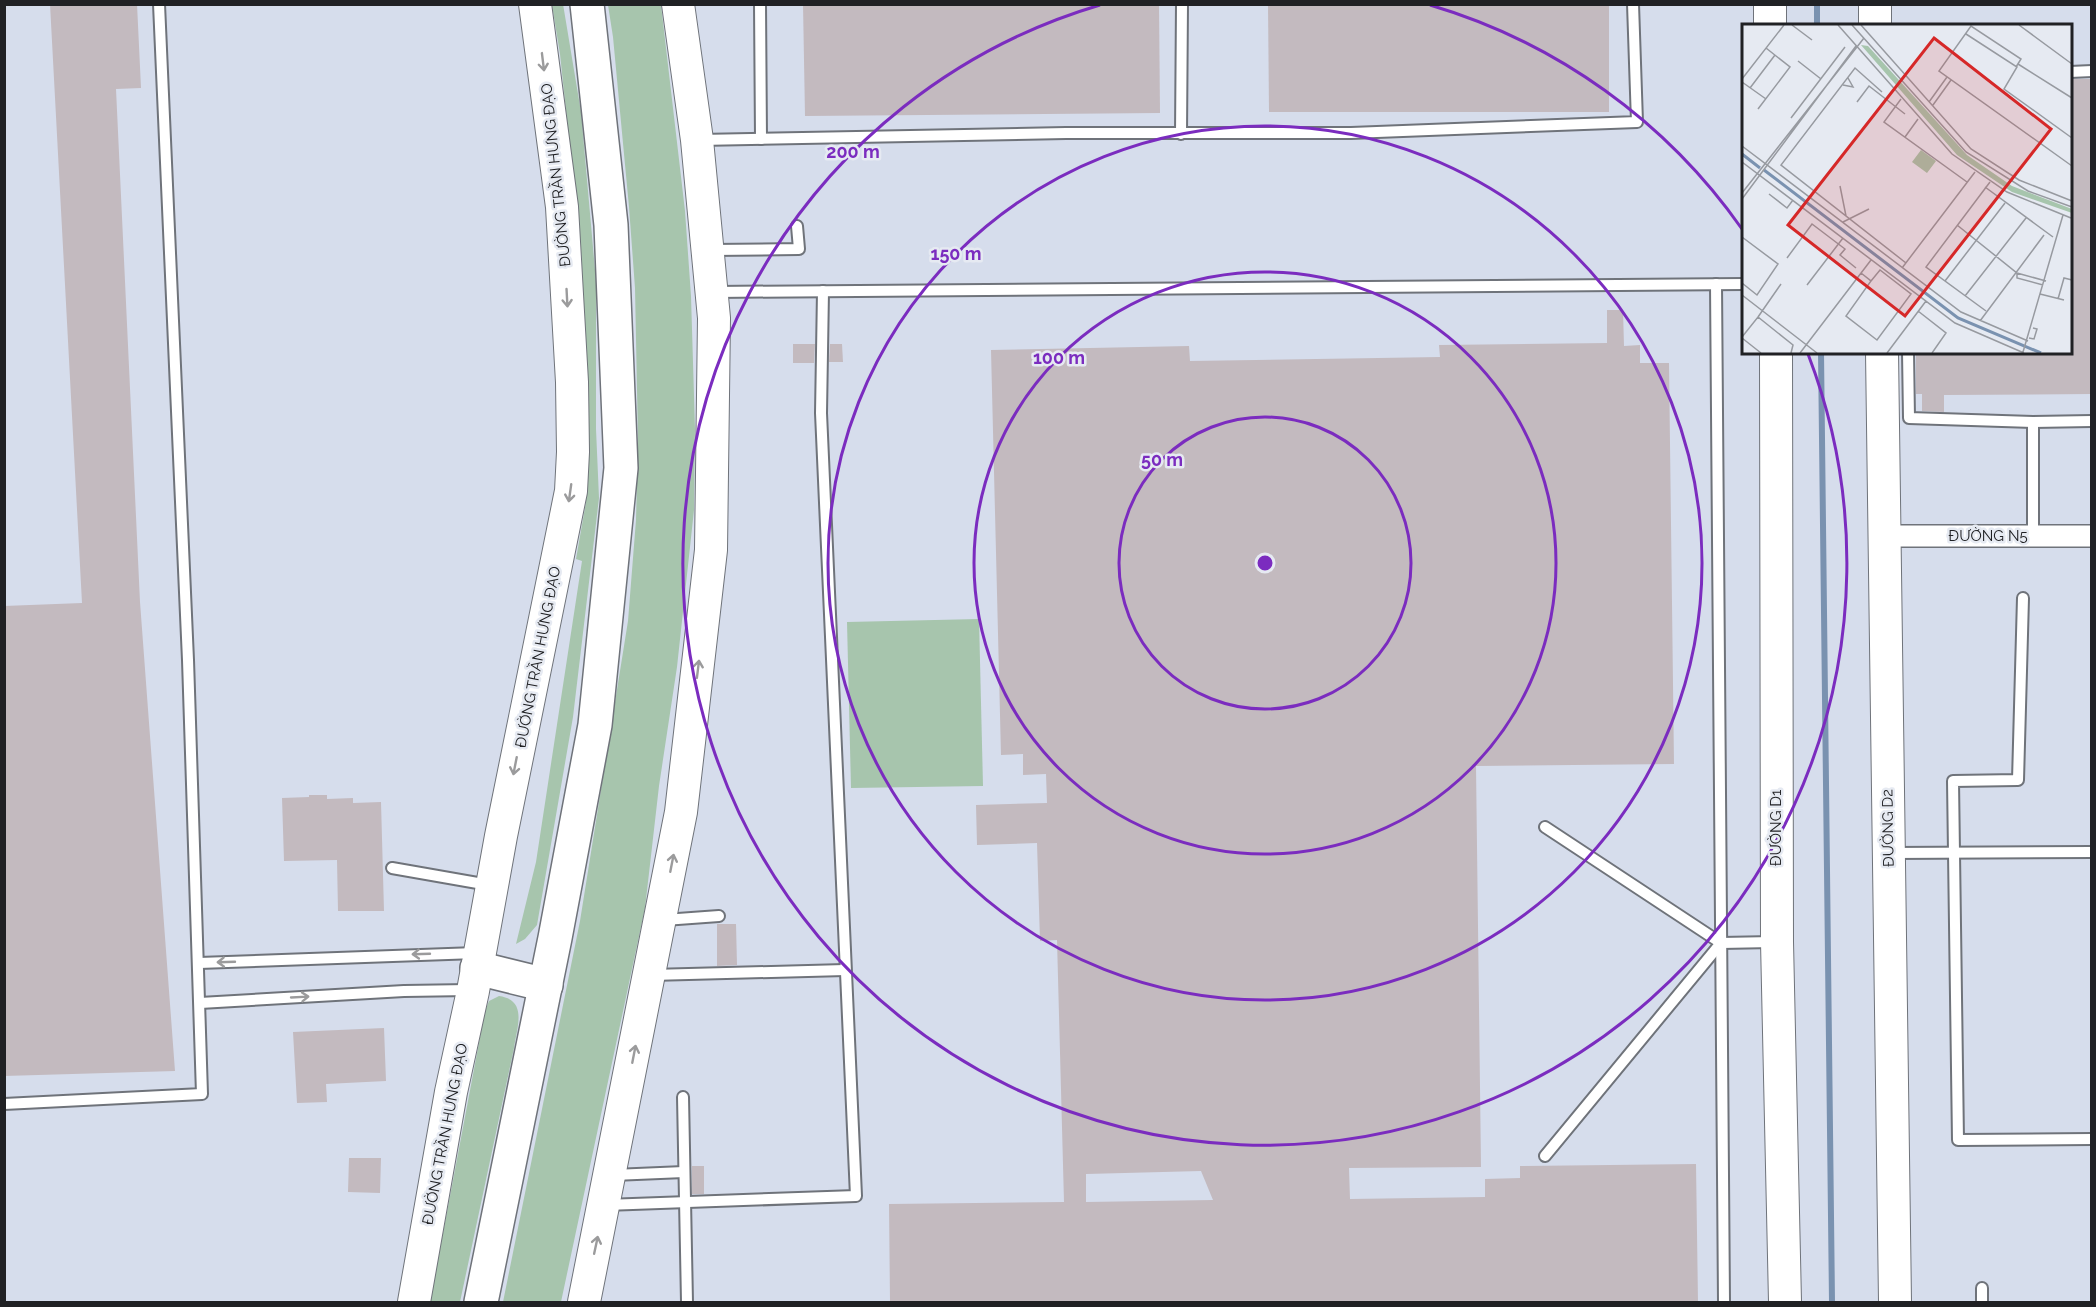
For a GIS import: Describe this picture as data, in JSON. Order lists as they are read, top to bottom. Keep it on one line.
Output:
{"streets":{"main road":["ĐƯỜNG TRẦN HƯNG ĐẠO","ĐƯỜNG D1","ĐƯỜNG D2"],"street":["ĐƯỜNG N5"]},"crossings":[["ĐƯỜNG N5","ĐƯỜNG D2"]],"rings":["200 m","150 m","100 m","50 m"]}
